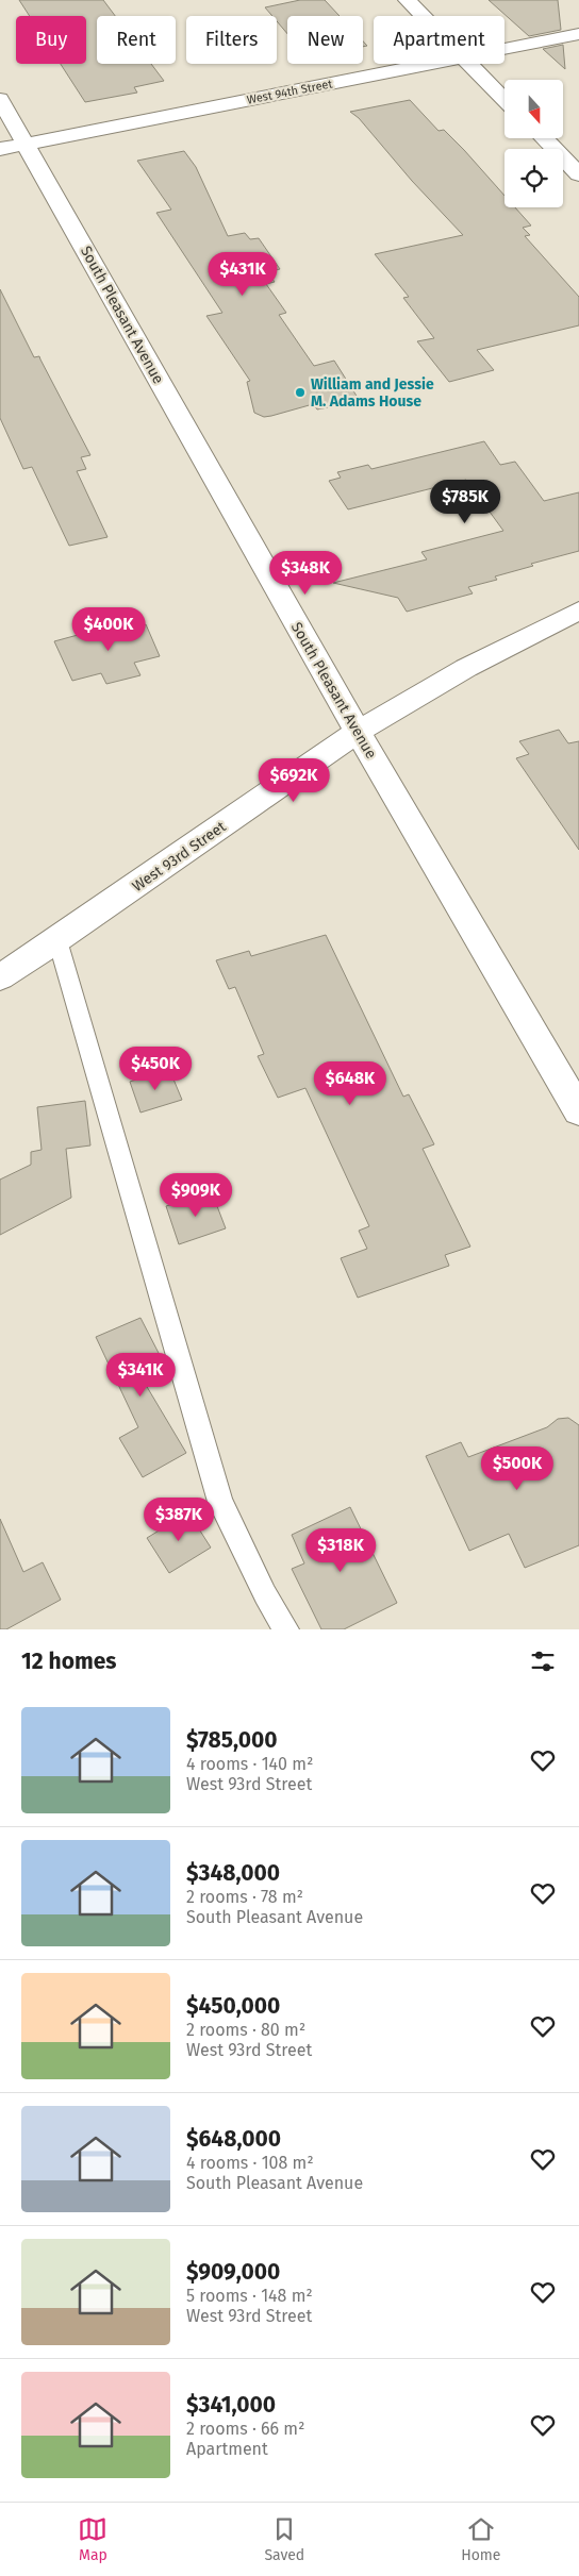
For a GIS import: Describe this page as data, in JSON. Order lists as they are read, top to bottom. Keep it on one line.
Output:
{"streets":{"street":["West 94th Street","South Pleasant Avenue","West 93rd Street"]},"crossings":[["West 94th Street","South Pleasant Avenue"],["South Pleasant Avenue","West 93rd Street"]],"places":["William and Jessie M. Adams House"],"north":"bottom","page":{"chip":["Buy","Rent","Filters","New","Apartment"],"price":["$431K","$785K","$348K","$400K","$692K","$450K","$648K","$909K","$341K","$500K","$387K","$318K"],"heading":"12 homes","list":[{"name":"$785,000","note":"4 rooms · 140 m² · West 93rd Street"},{"name":"$348,000","note":"2 rooms · 78 m² · South Pleasant Avenue"},{"name":"$450,000","note":"2 rooms · 80 m² · West 93rd Street"},{"name":"$648,000","note":"4 rooms · 108 m² · South Pleasant Avenue"},{"name":"$909,000","note":"5 rooms · 148 m² · West 93rd Street"},{"name":"$341,000","note":"2 rooms · 66 m² · Apartment"}],"tabs":["Map","Saved","Home"]}}
